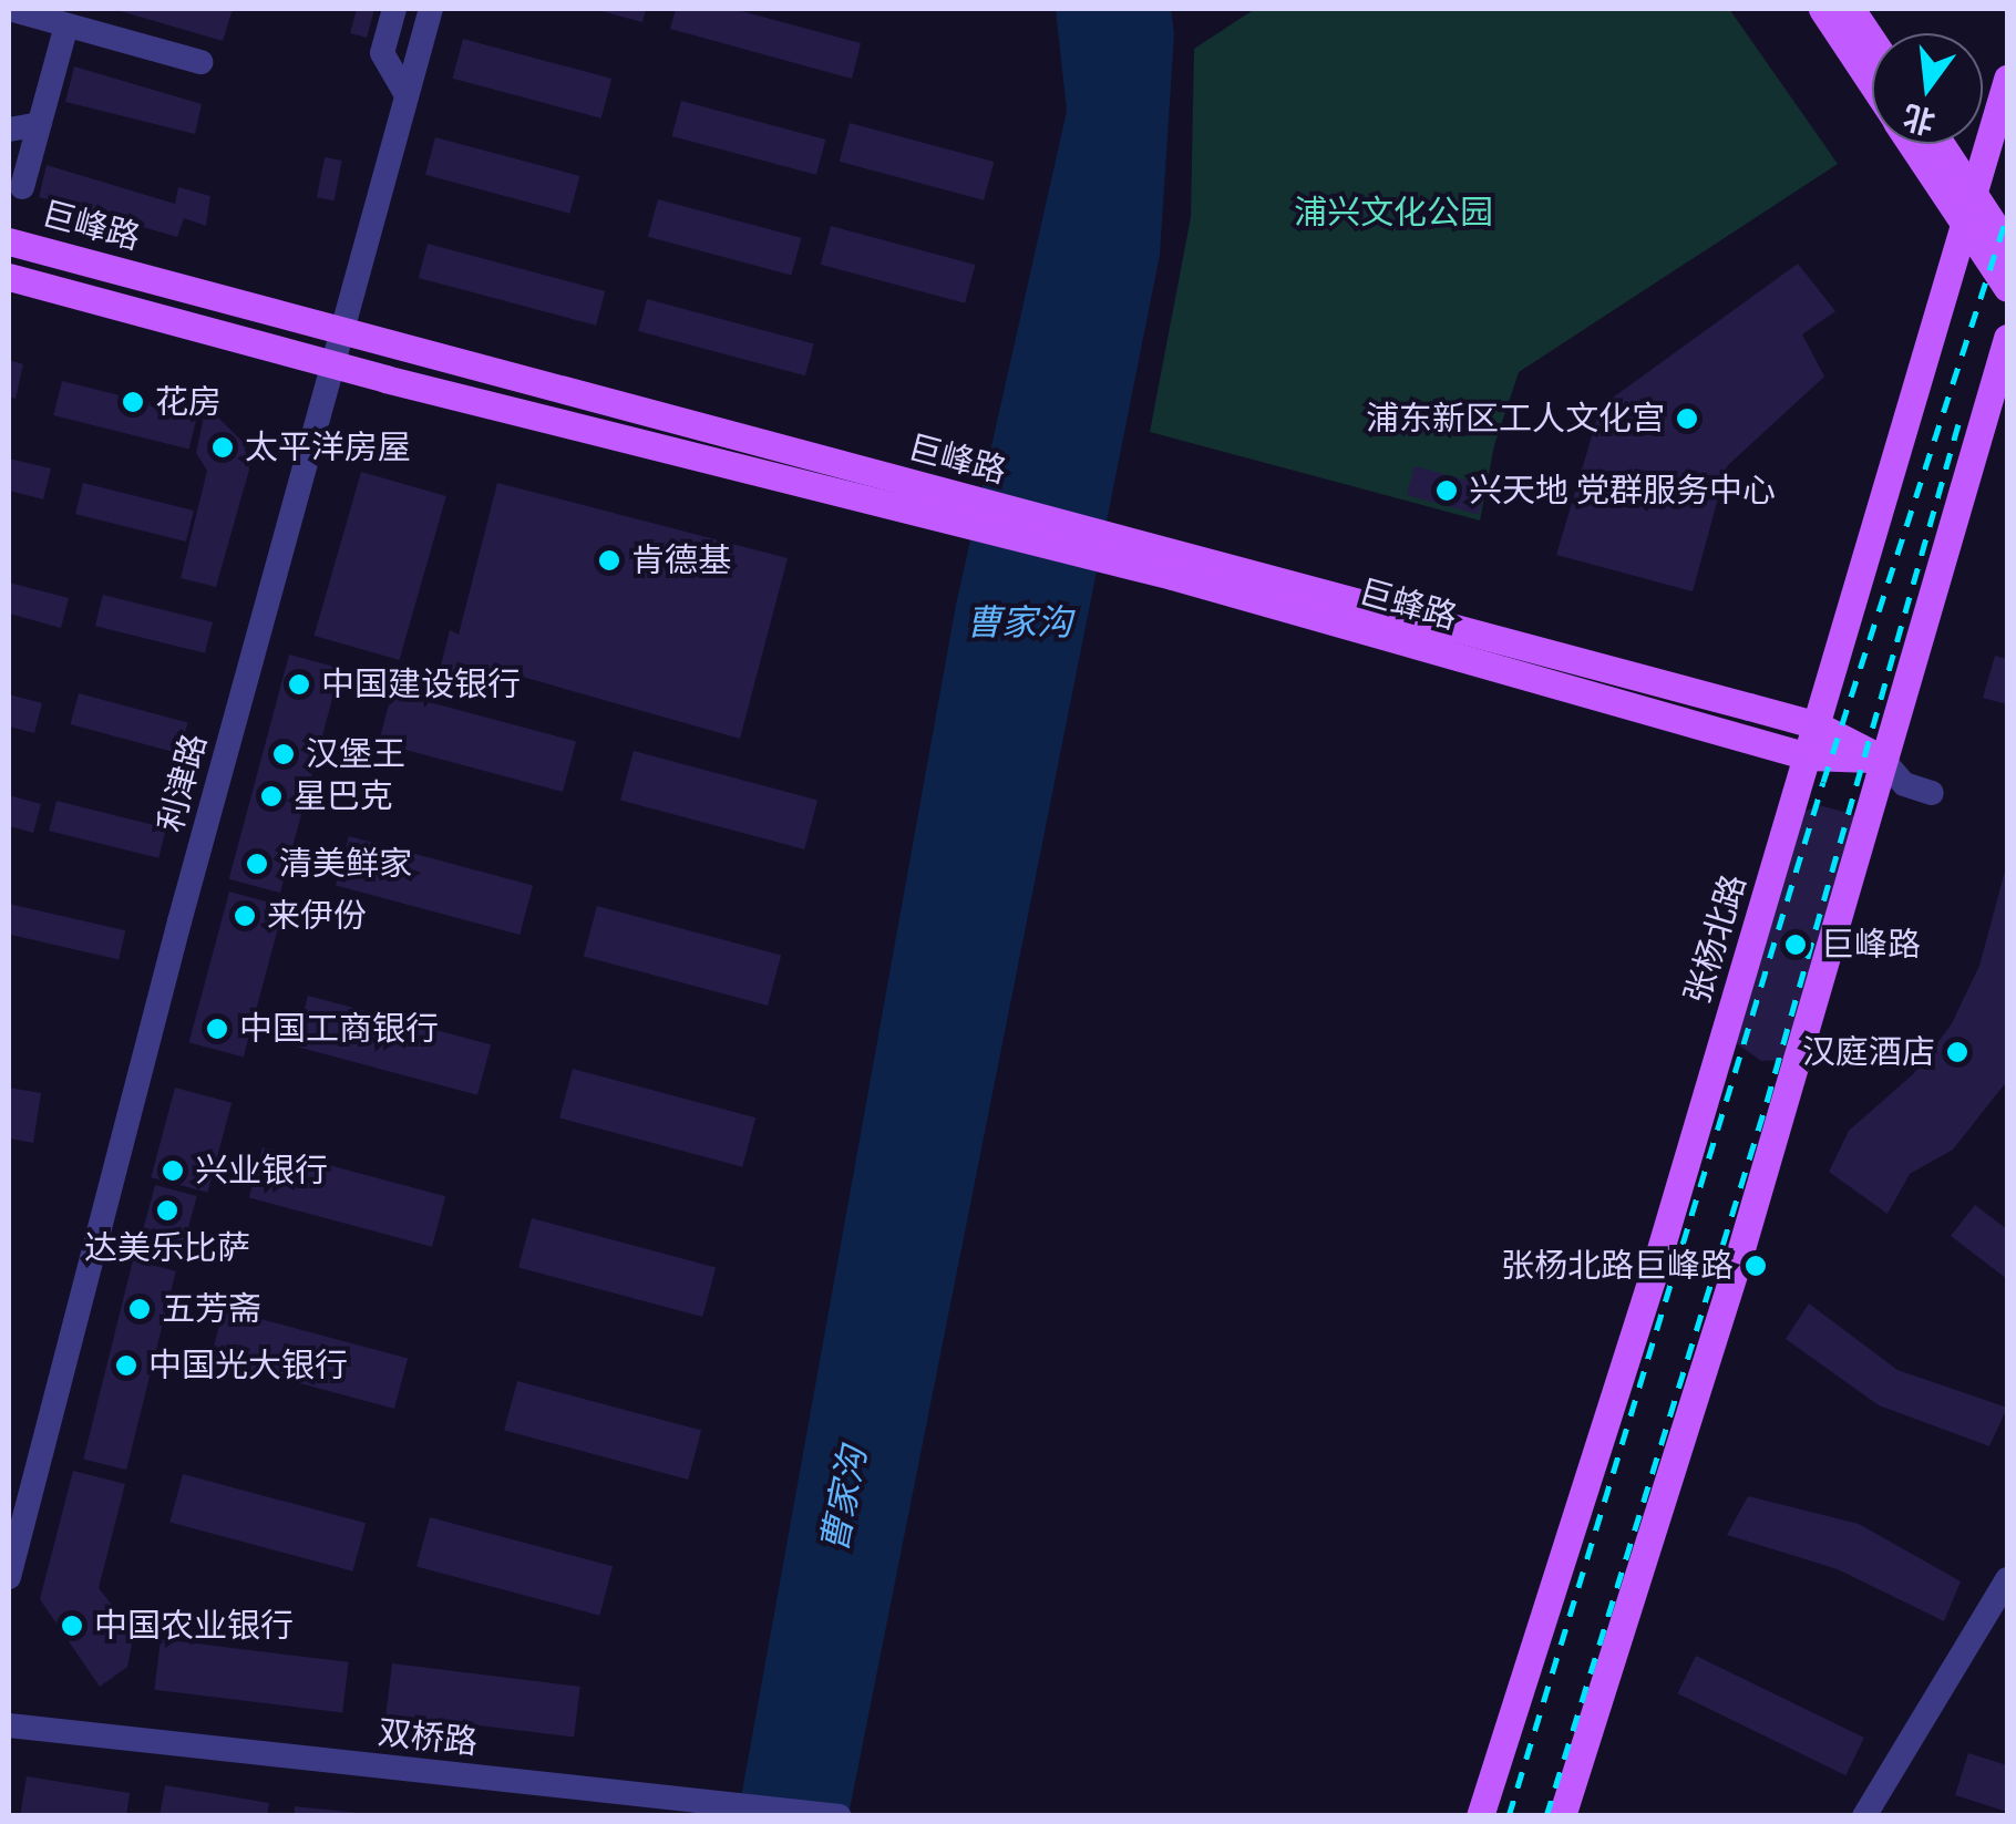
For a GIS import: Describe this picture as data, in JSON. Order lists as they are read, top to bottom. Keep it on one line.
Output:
{"streets":{"main road":["巨峰路","巨蜂路","张杨北路"],"street":["利津路","双桥路"]},"crossings":[["巨峰路","巨蜂路"],["巨峰路","利津路"],["巨峰路","张杨北路"],["巨蜂路","张杨北路"]],"water":["曹家沟"],"parks":["浦兴文化公园"],"places":["花房","浦东新区工人文化宫","太平洋房屋","兴天地 党群服务中心","肯德基","中国建设银行","汉堡王","星巴克","清美鲜家","来伊份","巨峰路","中国工商银行","汉庭酒店","兴业银行","达美乐比萨","张杨北路巨峰路","五芳斋","中国光大银行","中国农业银行"],"north":"bottom"}
